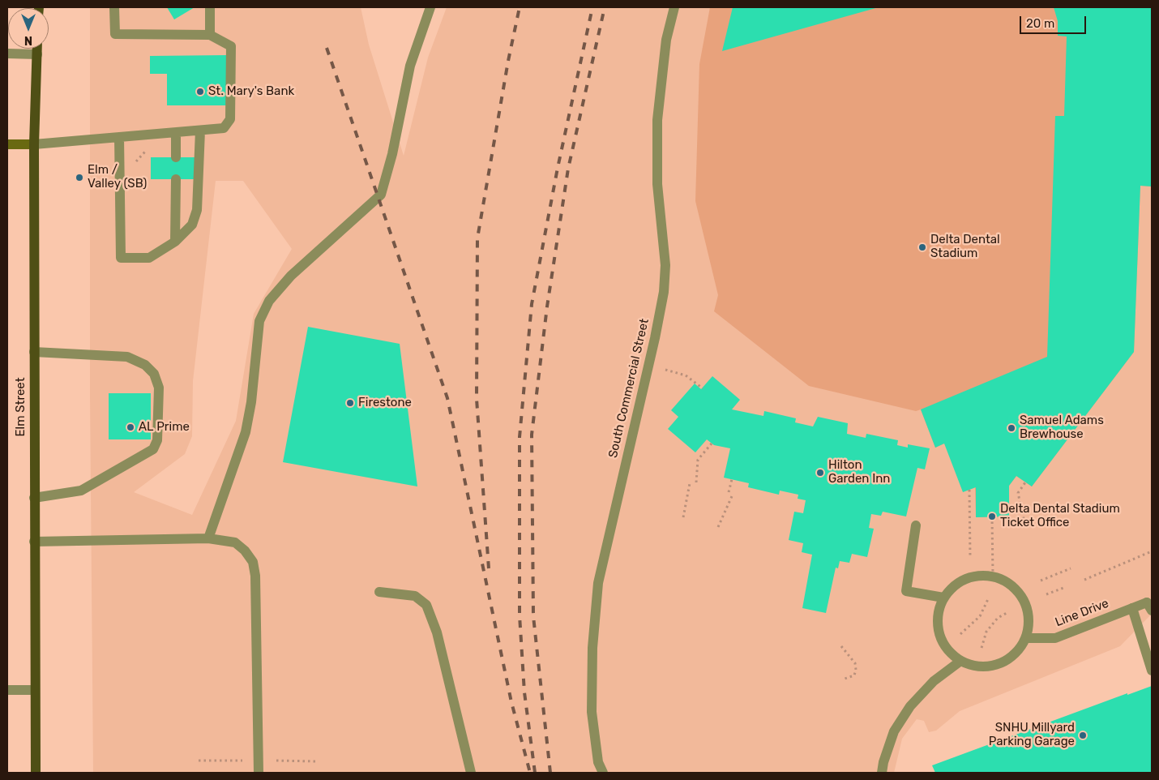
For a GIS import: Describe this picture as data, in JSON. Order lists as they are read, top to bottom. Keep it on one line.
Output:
{"streets":{"main road":["Elm Street"],"street":["South Commercial Street","Line Drive"]},"places":["St. Mary's Bank","Elm / Valley (SB)","Delta Dental Stadium","Firestone","AL Prime","Samuel Adams Brewhouse","Hilton Garden Inn","Delta Dental Stadium Ticket Office","SNHU Millyard Parking Garage"],"scale_bar":"20 m","north":"bottom"}
